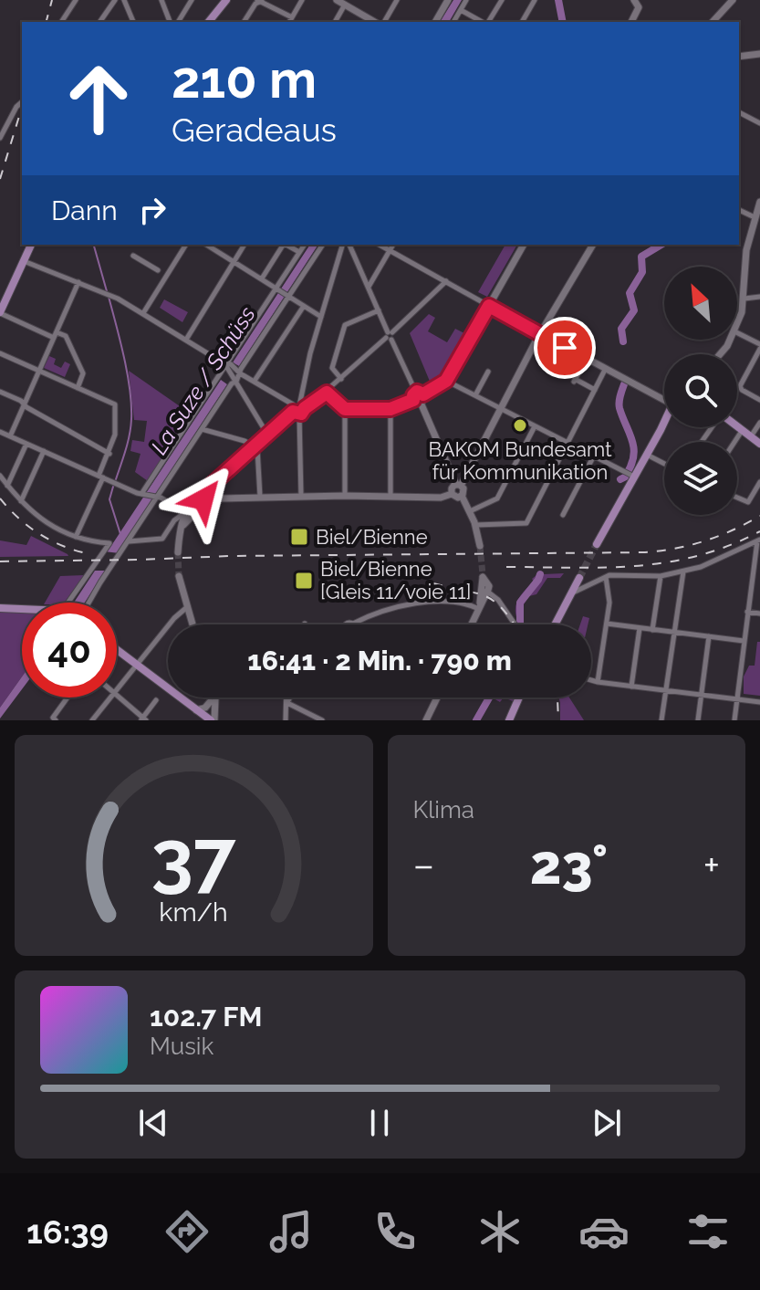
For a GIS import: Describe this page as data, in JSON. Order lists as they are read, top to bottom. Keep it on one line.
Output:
{"water":["La Suze / Schüss"],"places":{"other":["BAKOM Bundesamt für Kommunikation"],"transit":["Biel/Bienne","Biel/Bienne [Gleis 11/voie 11]"]},"north":"top left","page":{"turn":["210 m","Geradeaus"],"then":"Dann","limit":"40","trip":"16:41 · 2 Min. · 790 m","tile":"Klima","heat":["−","23°","+"],"song":["102.7 FM","Musik"],"tabs":"16:39","gauge":["37","km/h"]}}
